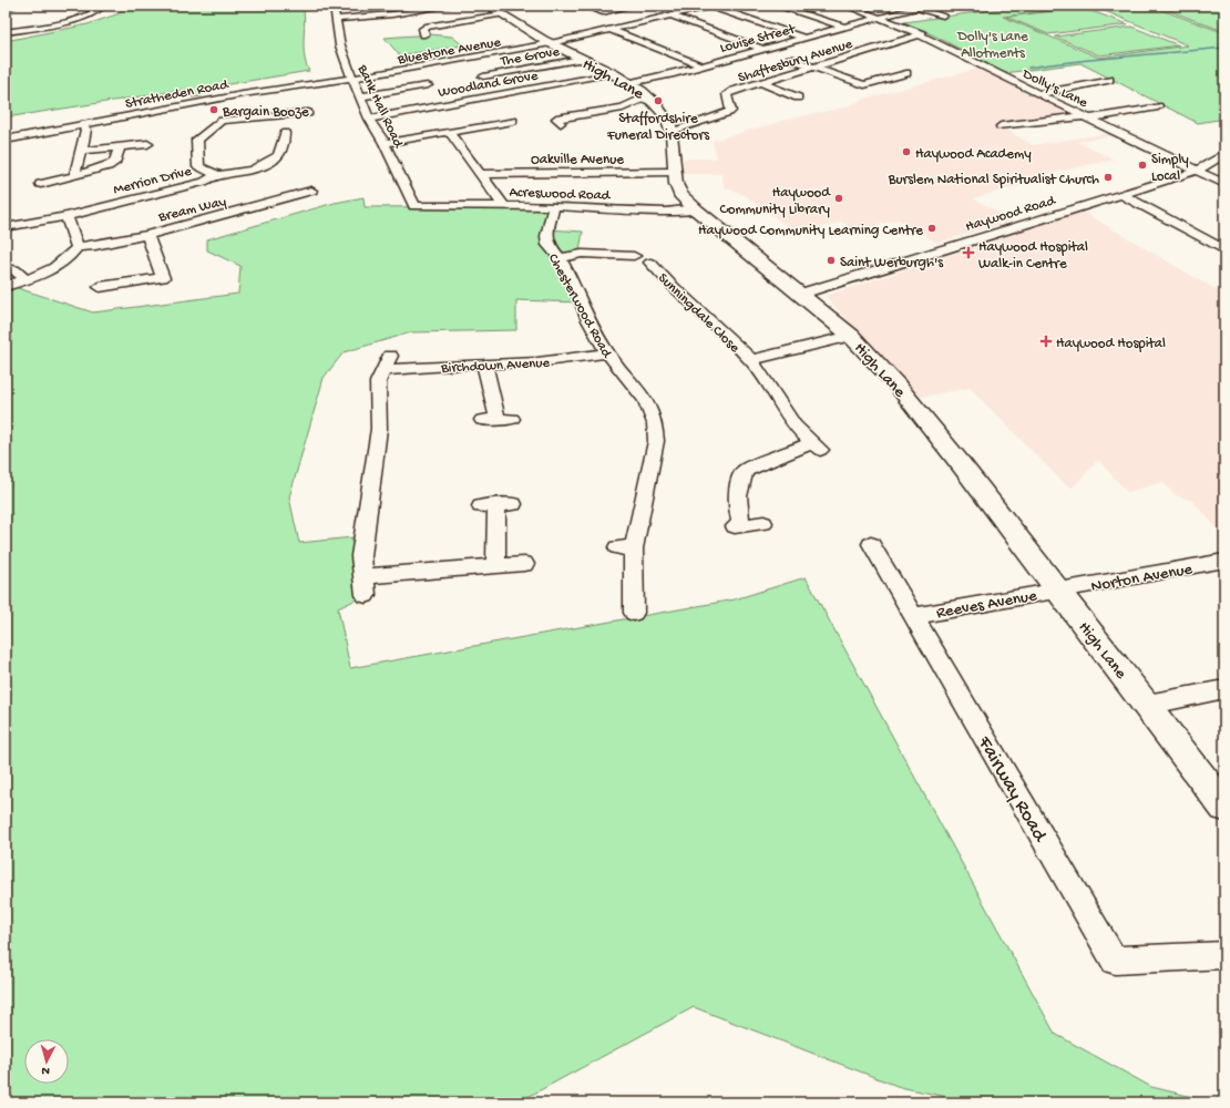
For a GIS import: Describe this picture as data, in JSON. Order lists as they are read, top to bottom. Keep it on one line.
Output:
{"streets":{"main road":["High Lane"],"street":["Louise Street","Bluestone Avenue","The Grove","Shaftesbury Avenue","Woodland Grove","Dolly's Lane","Stratheden Road","Bank Hall Road","Oakville Avenue","Merrion Drive","Acreswood Road","Bream Way","Haywood Road","Chesterwood Road","Sunningdale Close","Birchdown Avenue","Norton Avenue","Reeves Avenue","Fairway Road"]},"crossings":[["Louise Street","High Lane"],["Louise Street","Dolly's Lane"],["Bluestone Avenue","High Lane"],["Bluestone Avenue","Stratheden Road"],["Bluestone Avenue","Bank Hall Road"],["The Grove","High Lane"],["Shaftesbury Avenue","High Lane"],["Shaftesbury Avenue","Dolly's Lane"],["High Lane","Woodland Grove"],["High Lane","Oakville Avenue"],["High Lane","Acreswood Road"],["High Lane","Haywood Road"],["High Lane","Norton Avenue"],["High Lane","Reeves Avenue"],["Woodland Grove","Bank Hall Road"],["Dolly's Lane","Haywood Road"],["Stratheden Road","Bank Hall Road"],["Bank Hall Road","Acreswood Road"],["Acreswood Road","Chesterwood Road"],["Chesterwood Road","Birchdown Avenue"],["Norton Avenue","Reeves Avenue"],["Reeves Avenue","Fairway Road"]],"parks":["Dolly's Lane Allotments"],"places":{"other":["Staffordshire Funeral Directors","Bargain Booze","Haywood Academy","Simply Local","Burslem National Spiritualist Church","Haywood Community Library","Haywood Community Learning Centre","Saint Werburgh's"],"health":["Haywood Hospital Walk-in Centre","Haywood Hospital"]},"north":"bottom"}
